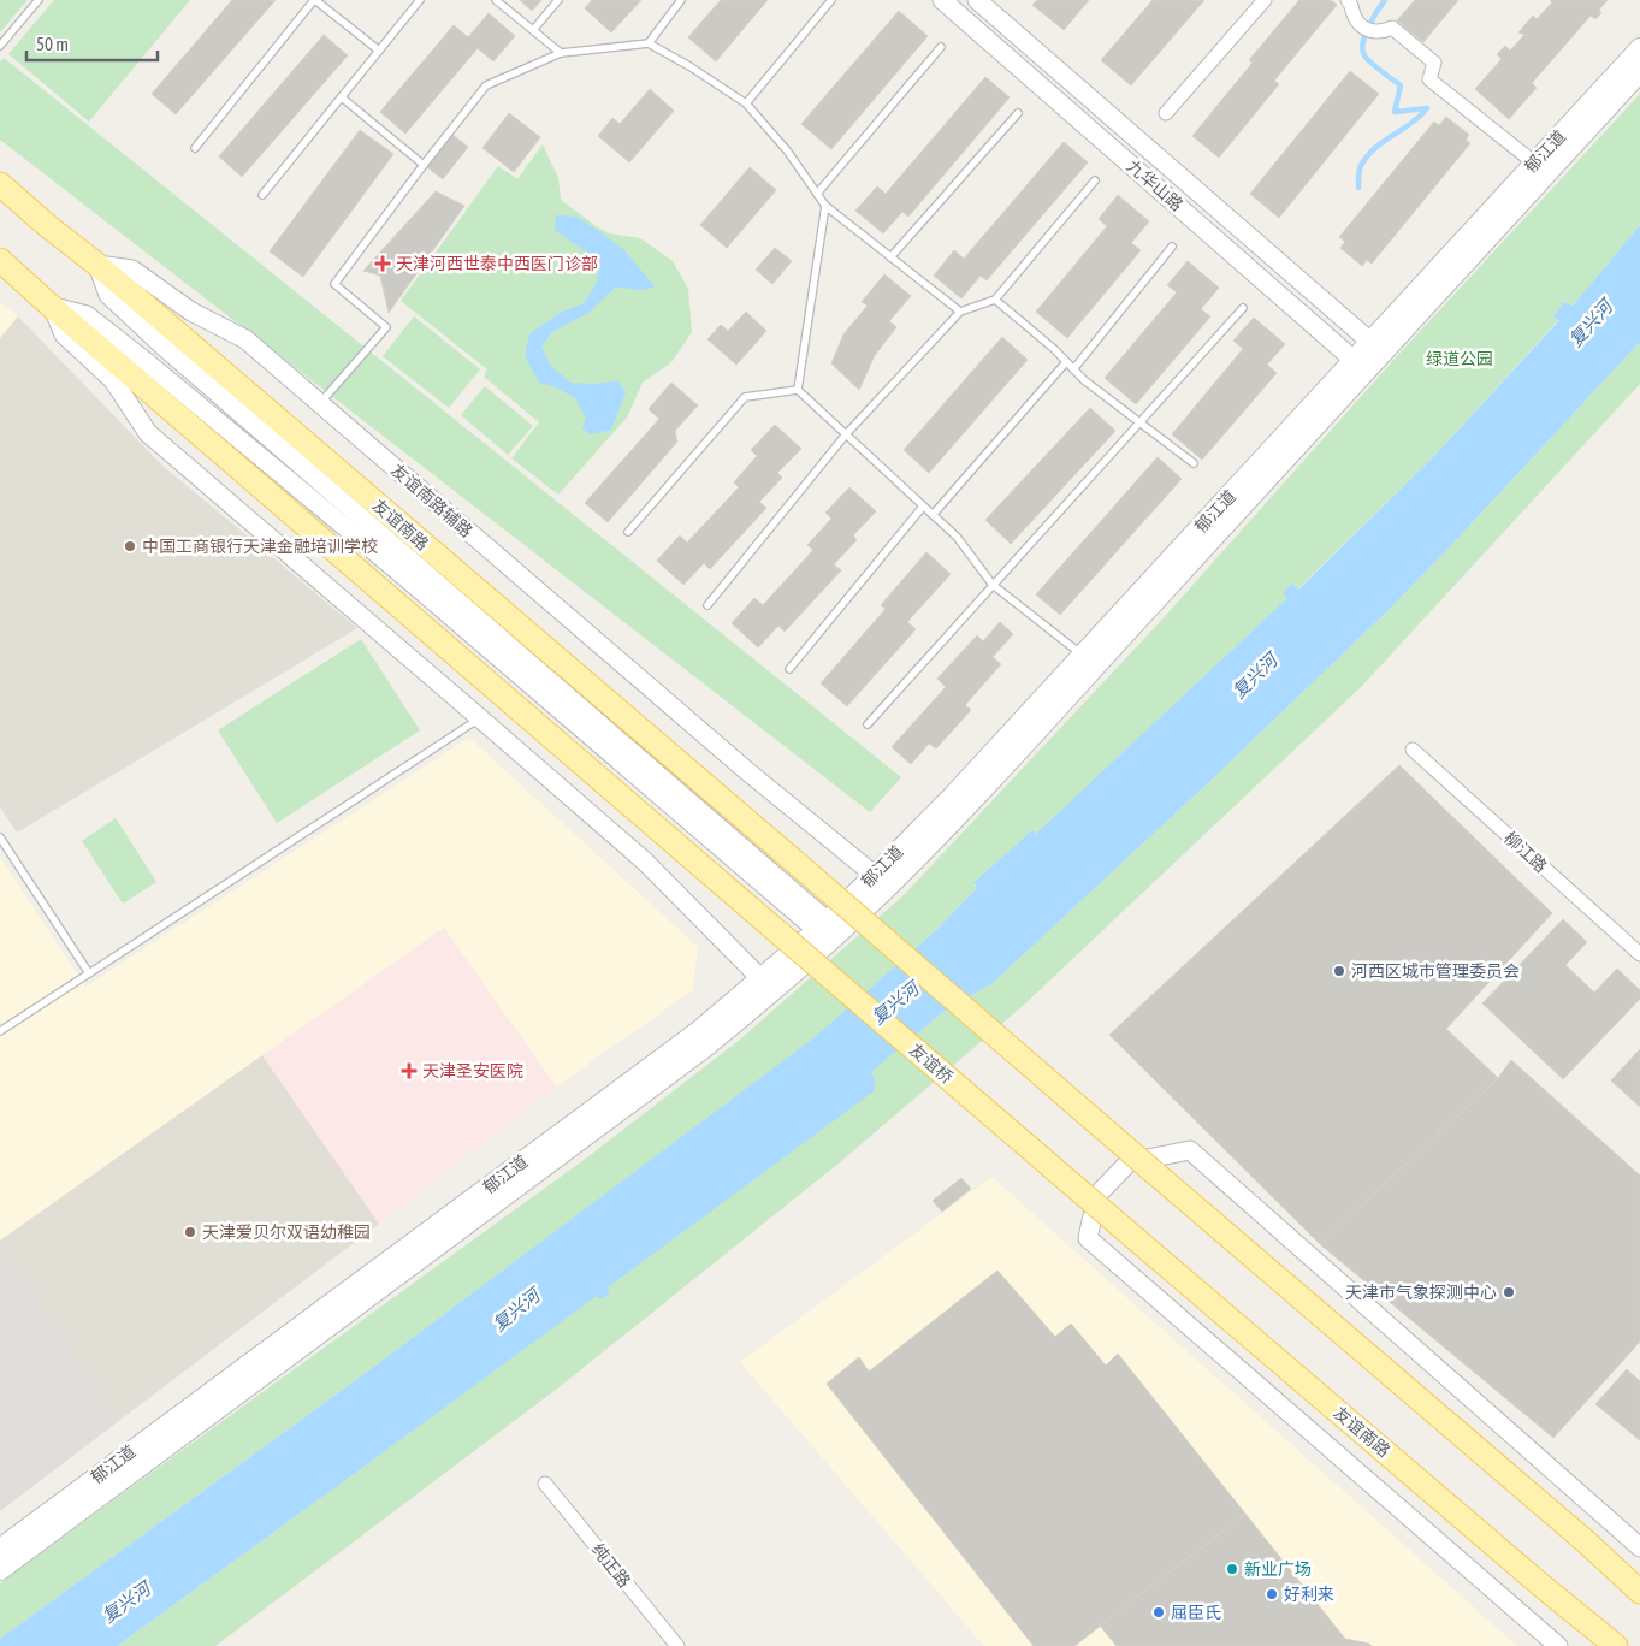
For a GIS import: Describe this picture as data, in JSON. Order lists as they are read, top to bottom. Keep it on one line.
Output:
{"streets":{"main road":["郁江道","友谊南路","友谊桥"],"street":["九华山路","友谊南路辅路","柳江路","纯正路"]},"crossings":[["郁江道","九华山路"],["郁江道","友谊南路辅路"],["友谊南路辅路","友谊南路"],["友谊南路","友谊桥"]],"water":["复兴河"],"parks":["绿道公园"],"places":{"health":["天津河西世泰中西医门诊部","天津圣安医院"],"other":["中国工商银行天津金融培训学校","河西区城市管理委员会","天津爱贝尔双语幼稚园","天津市气象探测中心","新业广场","好利来","屈臣氏"]},"scale_bar":"50 m"}
